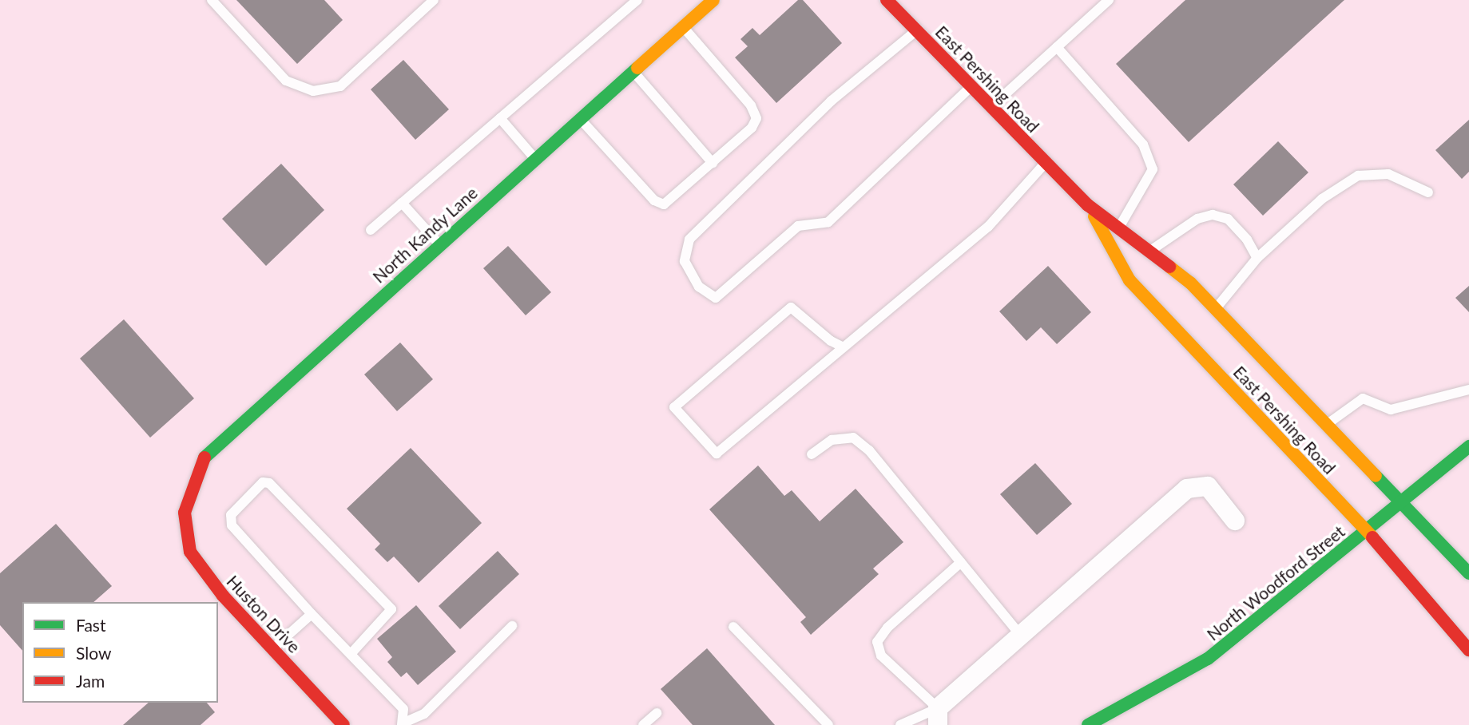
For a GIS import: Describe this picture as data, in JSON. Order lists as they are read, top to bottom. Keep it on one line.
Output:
{"streets":{"street":["East Pershing Road","North Kandy Lane","North Woodford Street","Huston Drive"]},"crossings":[["East Pershing Road","North Woodford Street"],["North Kandy Lane","Huston Drive"]],"legend":["Fast","Slow","Jam"]}
